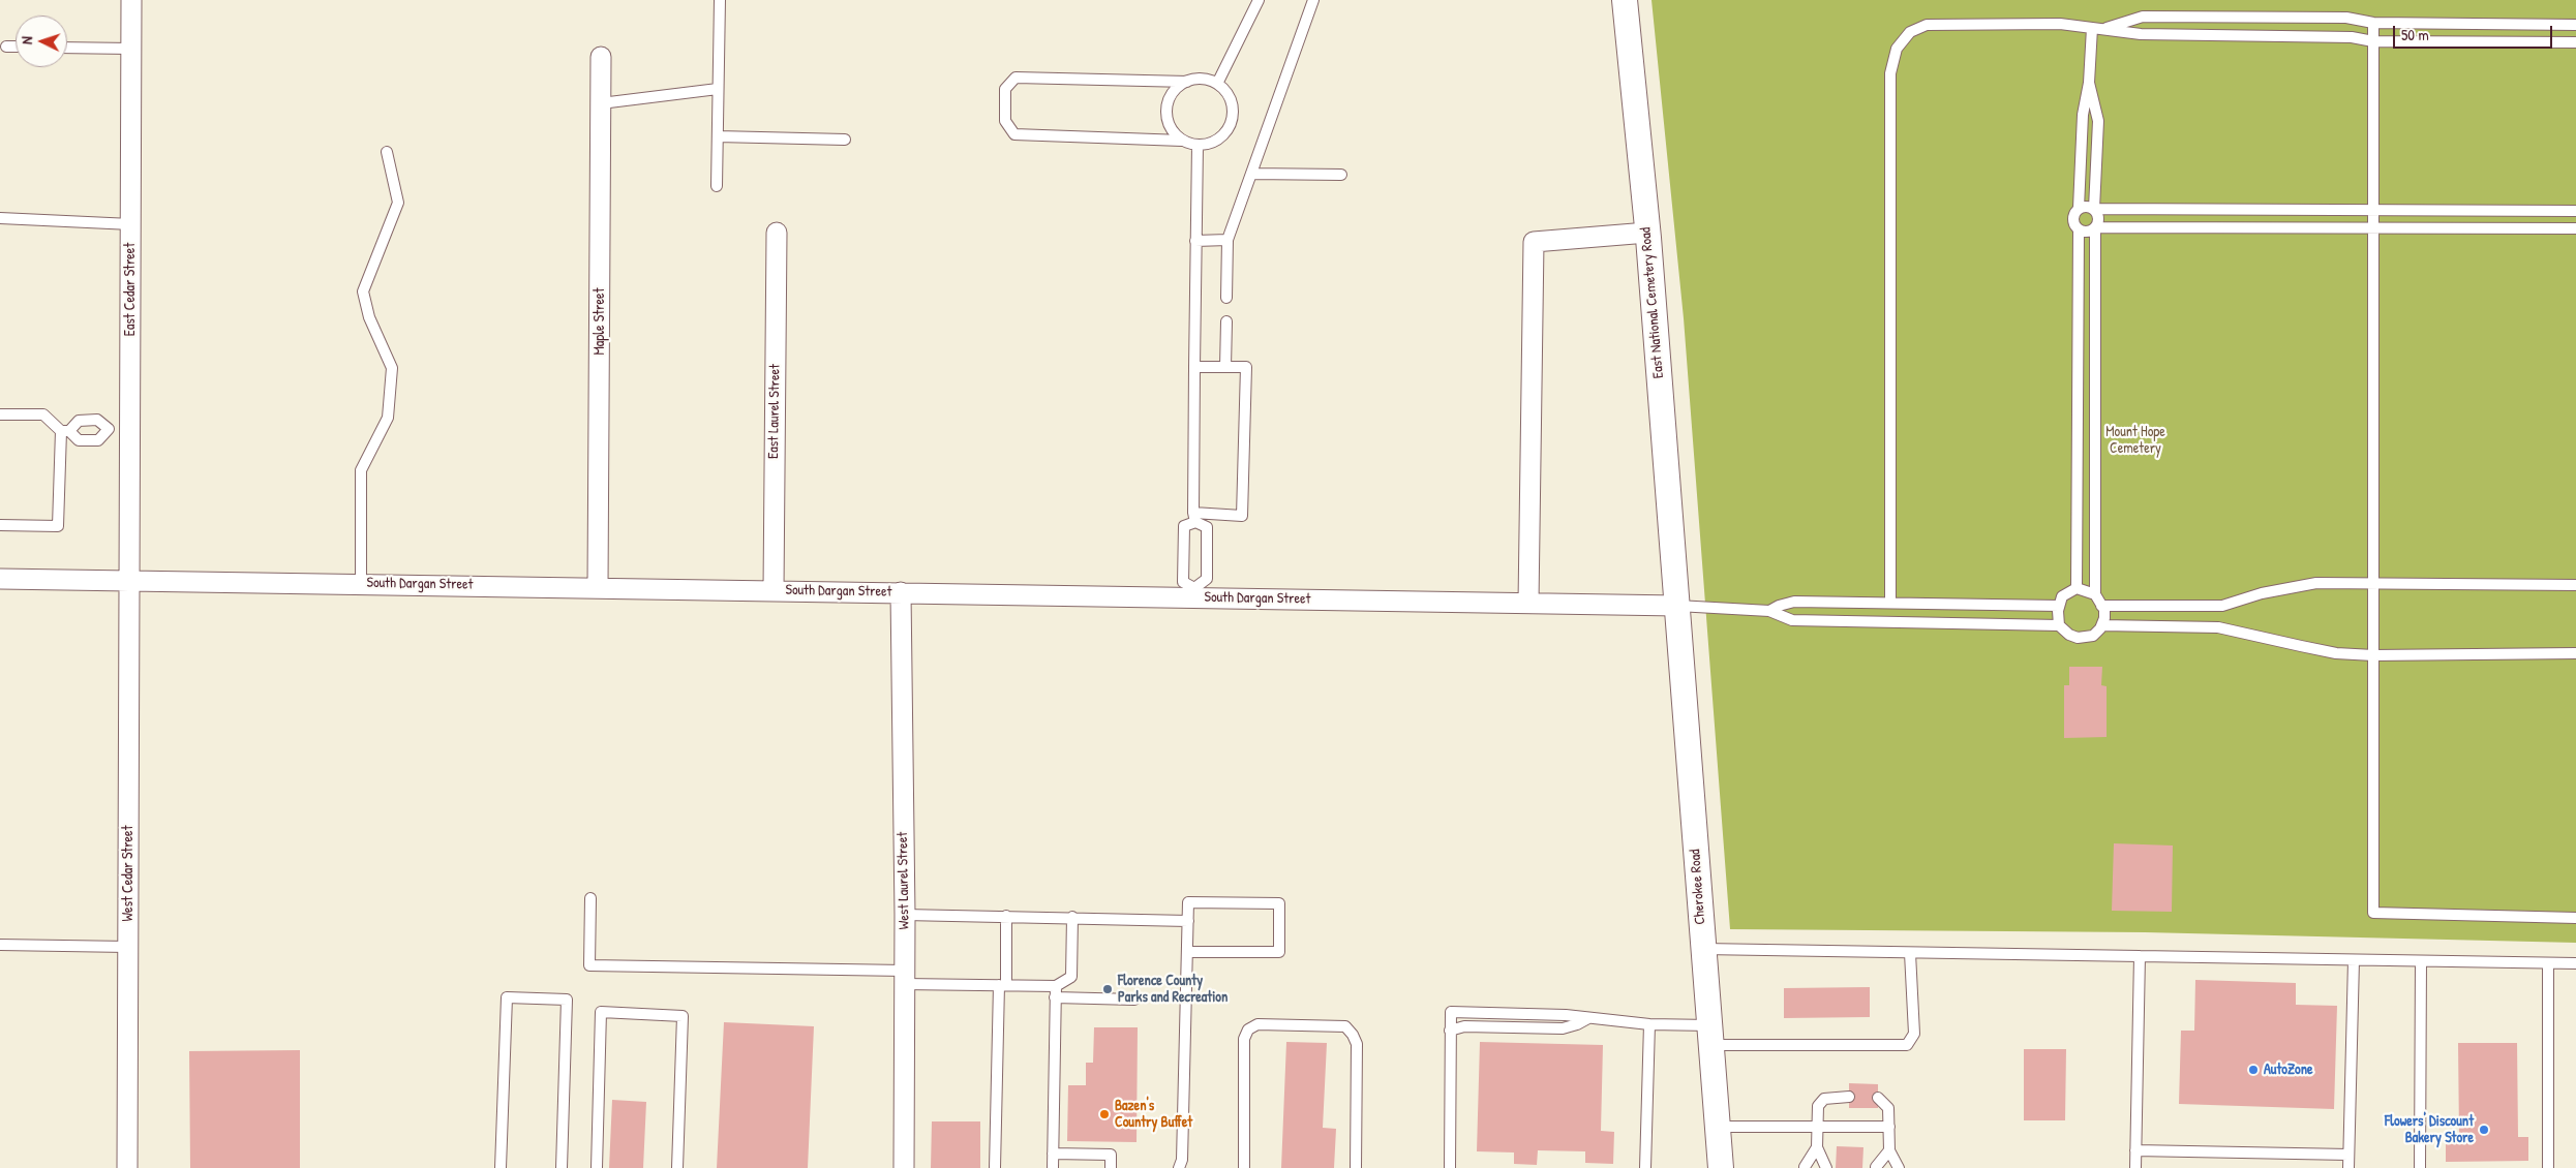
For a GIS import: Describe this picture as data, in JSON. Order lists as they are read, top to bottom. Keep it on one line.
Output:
{"streets":{"street":["East Cedar Street","East National Cemetery Road","Maple Street","East Laurel Street","South Dargan Street","West Cedar Street","West Laurel Street","Cherokee Road"]},"crossings":[["East Cedar Street","South Dargan Street"],["East Cedar Street","West Cedar Street"],["East National Cemetery Road","South Dargan Street"],["East National Cemetery Road","Cherokee Road"],["Maple Street","South Dargan Street"],["East Laurel Street","South Dargan Street"],["South Dargan Street","West Cedar Street"],["South Dargan Street","West Laurel Street"],["South Dargan Street","Cherokee Road"]],"parks":["Mount Hope Cemetery"],"places":["Florence County Parks and Recreation","AutoZone","Bazen's Country Buffet","Flowers' Discount Bakery Store"],"scale_bar":"50 m","north":"left"}
